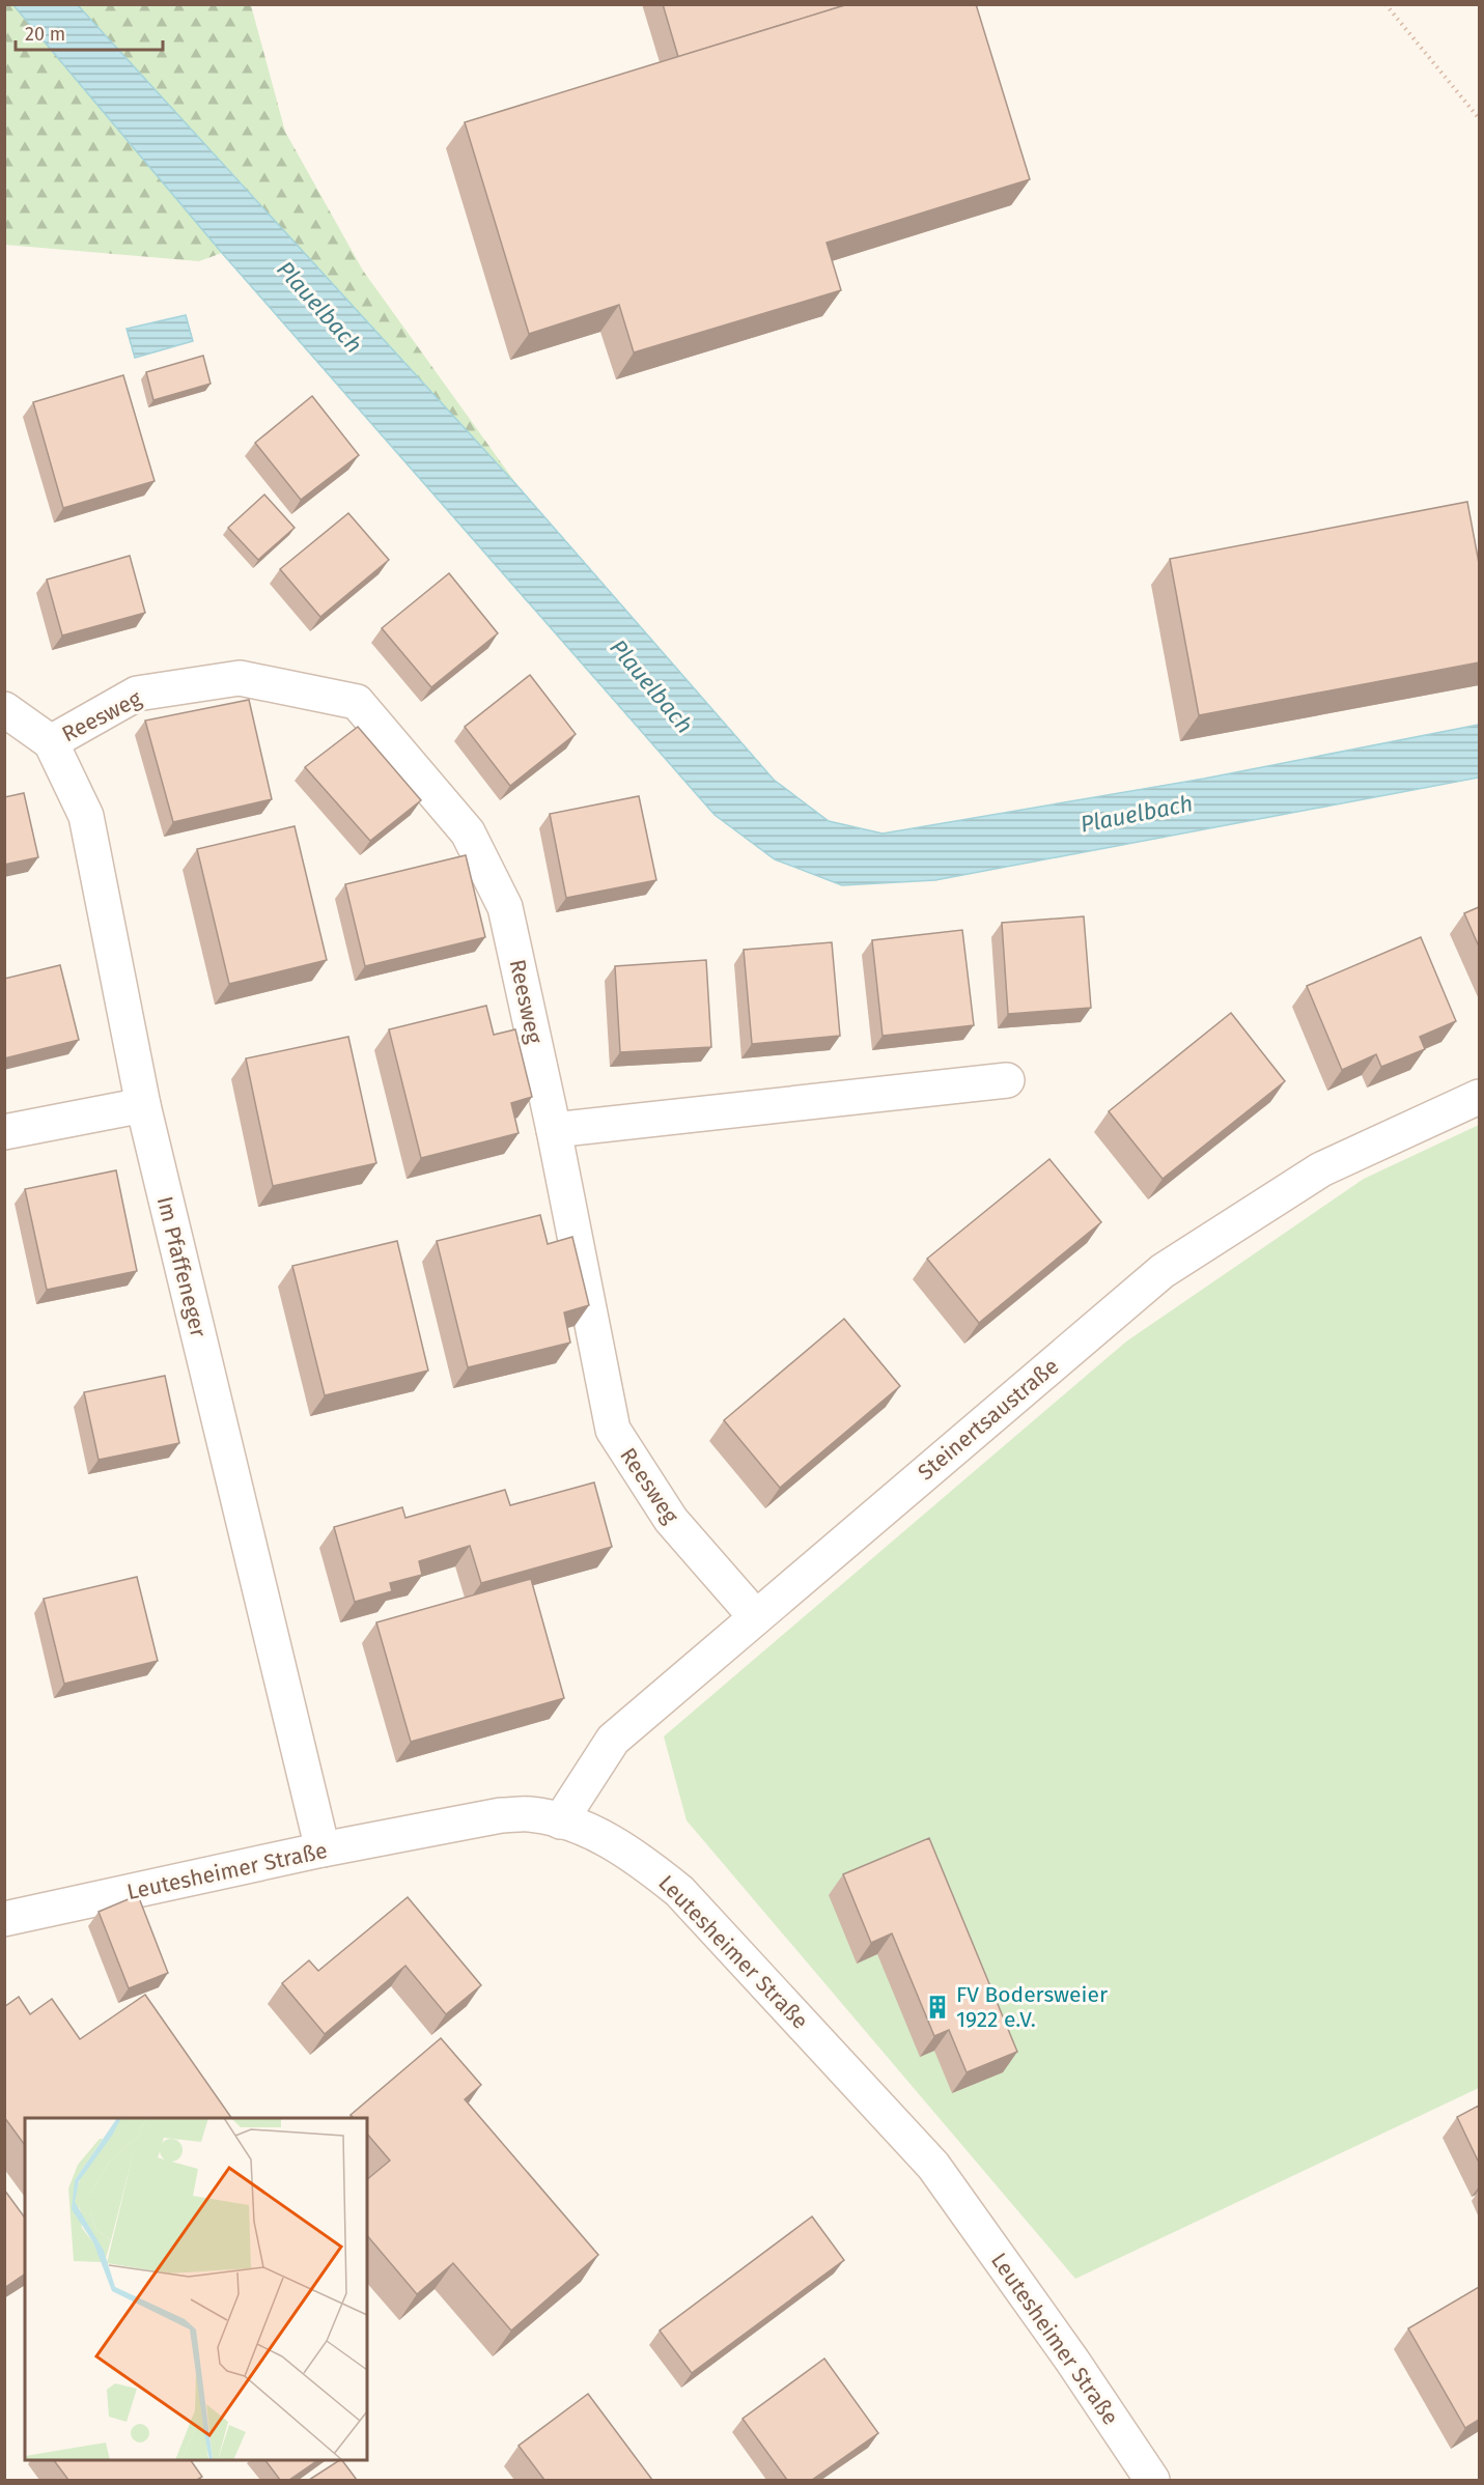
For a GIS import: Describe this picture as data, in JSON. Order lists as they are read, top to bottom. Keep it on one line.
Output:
{"streets":{"street":["Reesweg","Im Pfaffeneger","Steinertsaustraße","Leutesheimer Straße"]},"crossings":[["Reesweg","Im Pfaffeneger"],["Reesweg","Steinertsaustraße"],["Im Pfaffeneger","Leutesheimer Straße"],["Steinertsaustraße","Leutesheimer Straße"]],"water":["Plauelbach"],"places":{"building":["FV Bodersweier 1922 e.V."]},"scale_bar":"20 m"}
